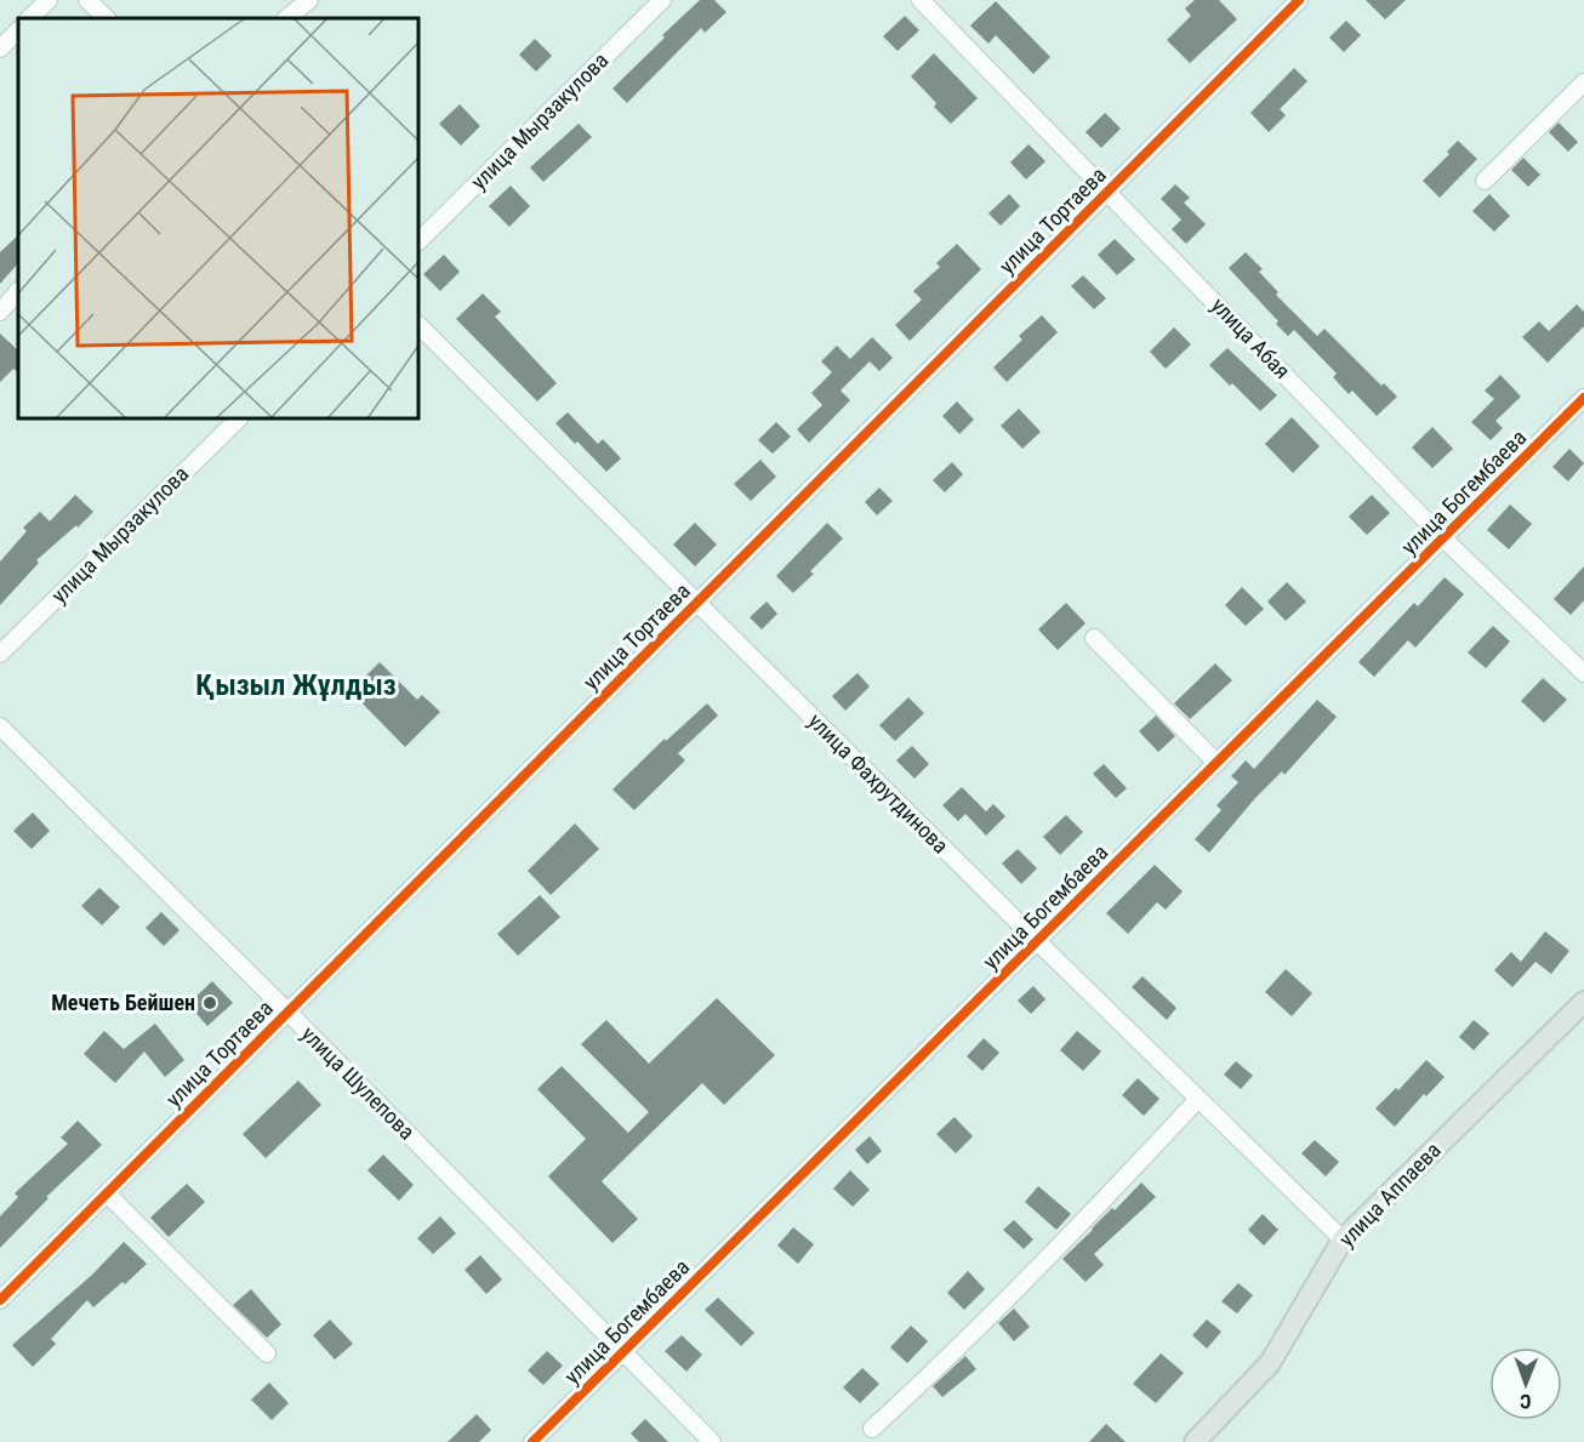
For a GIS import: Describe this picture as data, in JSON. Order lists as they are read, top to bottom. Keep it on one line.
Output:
{"streets":{"main road":["улица Аппаева"],"street":["улица Мырзакулова","улица Тортаева","улица Абая","улица Богембаева","улица Фахрутдинова","улица Шулепова"]},"crossings":[["улица Тортаева","улица Абая"],["улица Тортаева","улица Фахрутдинова"],["улица Тортаева","улица Шулепова"],["улица Абая","улица Богембаева"],["улица Богембаева","улица Фахрутдинова"],["улица Богембаева","улица Шулепова"],["улица Фахрутдинова","улица Аппаева"]],"districts":["Қызыл Жұлдыз"],"places":["Мечеть Бейшен"],"north":"bottom"}
